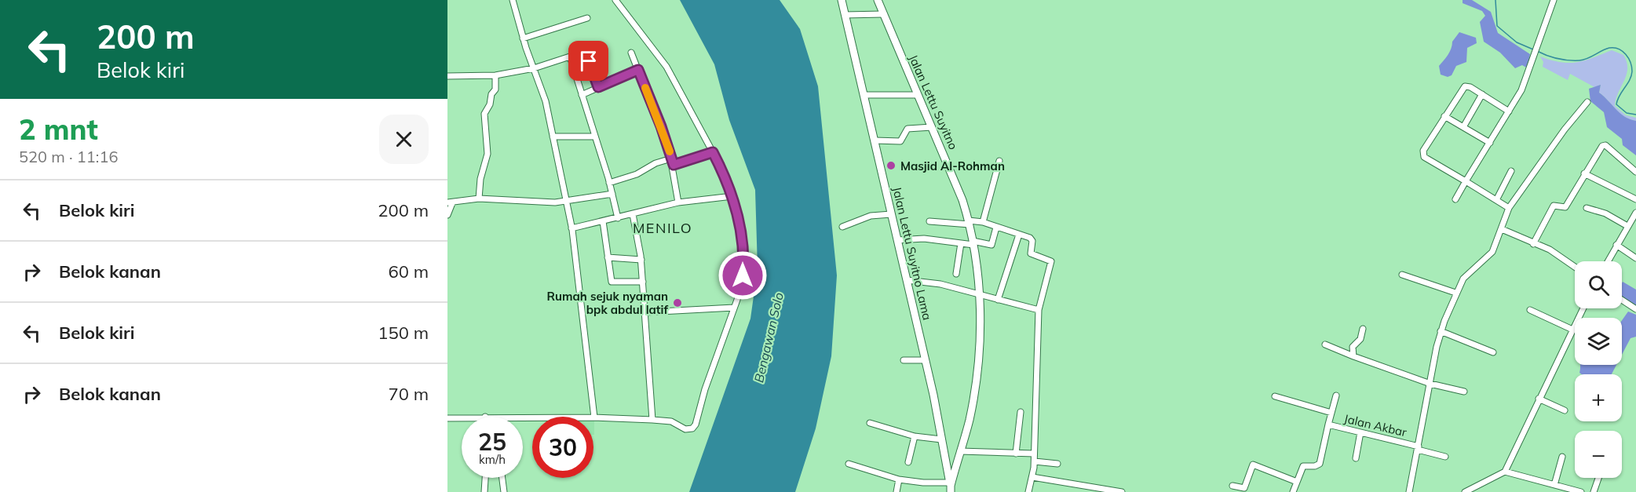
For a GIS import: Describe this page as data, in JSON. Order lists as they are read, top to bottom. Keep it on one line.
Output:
{"streets":{"main road":["Jalan Lettu Suyitno","Jalan Lettu Suyitno Lama"],"street":["Jalan Akbar"]},"crossings":[["Jalan Lettu Suyitno","Jalan Lettu Suyitno Lama"]],"districts":["MENILO"],"water":["Bengawan Solo"],"places":["Masjid Al-Rohman","Rumah sejuk nyaman bpk abdul latif"],"page":{"turn":["200 m","Belok kiri"],"heading":["2 mnt","520 m · 11:16"],"list":[{"name":"Belok kiri","value":"200 m"},{"name":"Belok kanan","value":"60 m"},{"name":"Belok kiri","value":"150 m"},{"name":"Belok kanan","value":"70 m"}],"map_buttons":["+","−"],"speed":"25 km/h","limit":"30"}}
